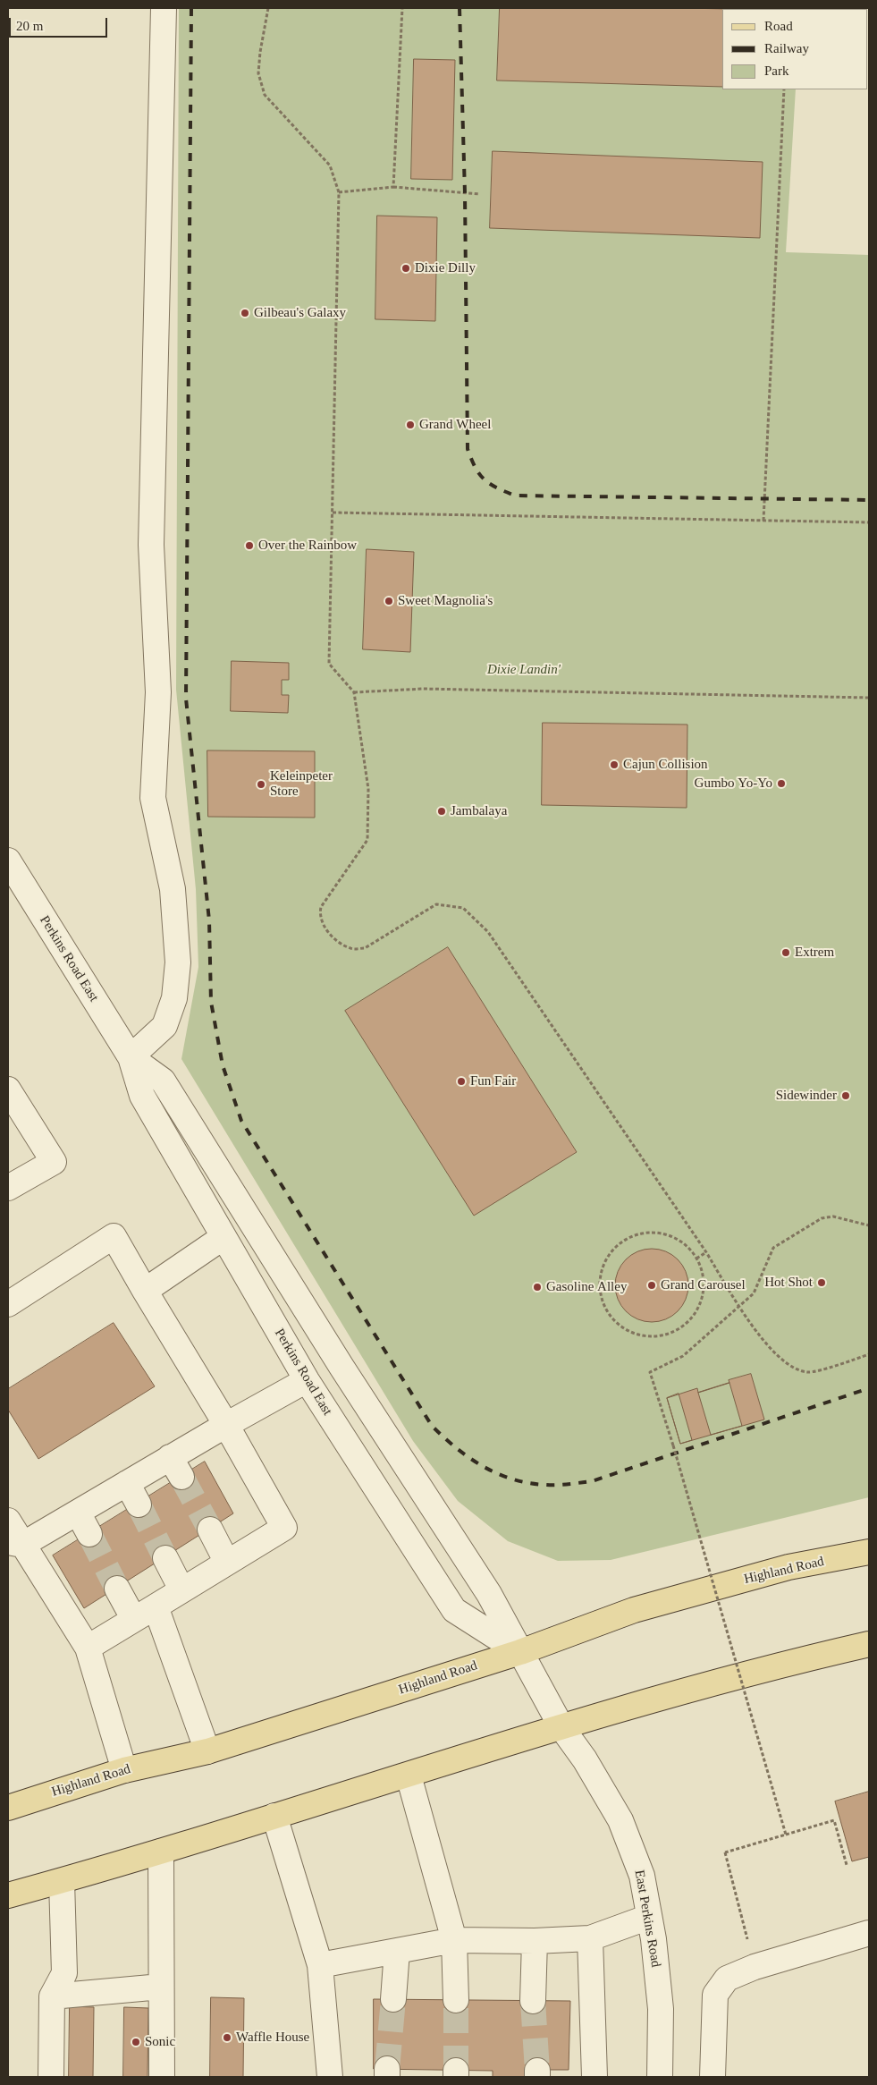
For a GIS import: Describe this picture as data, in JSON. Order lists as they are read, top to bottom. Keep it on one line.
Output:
{"streets":{"main road":["Highland Road"],"street":["Perkins Road East","East Perkins Road"]},"crossings":[["Perkins Road East","Highland Road"],["Perkins Road East","East Perkins Road"]],"parks":["Dixie Landin'"],"places":["Dixie Dilly","Gilbeau's Galaxy","Grand Wheel","Over the Rainbow","Sweet Magnolia's","Cajun Collision","Gumbo Yo-Yo","Keleinpeter Store","Jambalaya","Extrem","Fun Fair","Sidewinder","Hot Shot","Grand Carousel","Gasoline Alley","Waffle House","Sonic"],"legend":["Road","Railway","Park"],"scale_bar":"20 m"}
